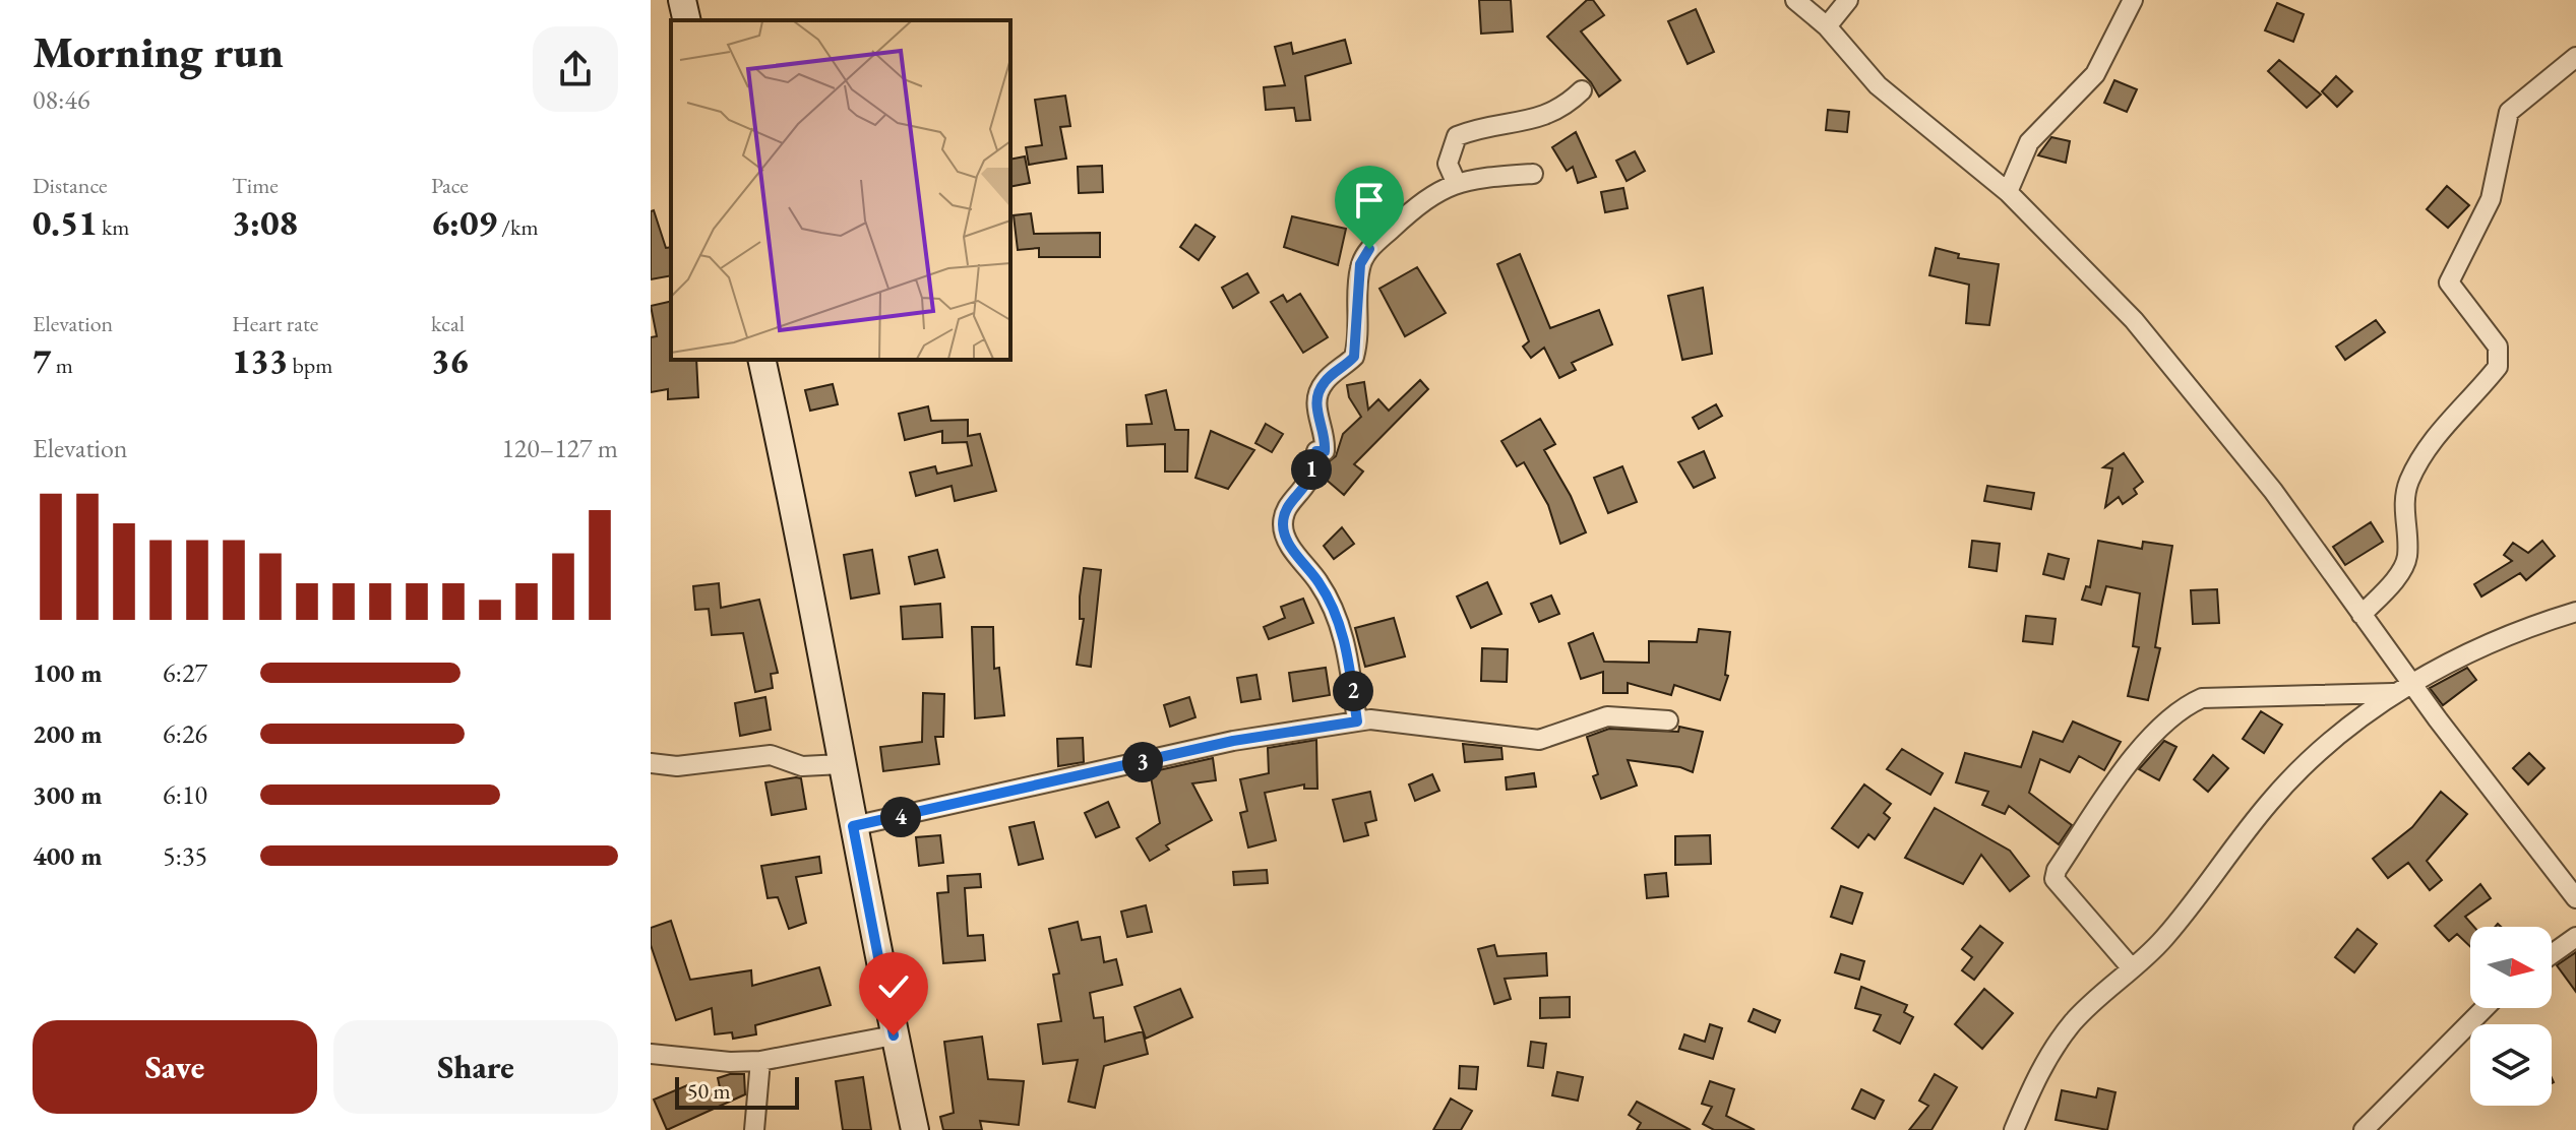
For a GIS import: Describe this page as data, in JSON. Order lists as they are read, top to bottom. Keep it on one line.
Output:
{"scale_bar":"50 m","north":"right","page":{"heading":["Morning run","08:46"],"stats":[["Distance","0.51 km"],["Time","3:08"],["Pace","6:09 /km"],["Elevation","7 m"],["Heart rate","133 bpm"],["kcal","36"]],"chart":["Elevation","120–127 m"],"pins":["1","2","3","4"],"list":[{"name":"100 m","note":"6:27"},{"name":"200 m","note":"6:26"},{"name":"300 m","note":"6:10"},{"name":"400 m","note":"5:35"}],"buttons":["Save","Share"],"scale":"50 m"}}
